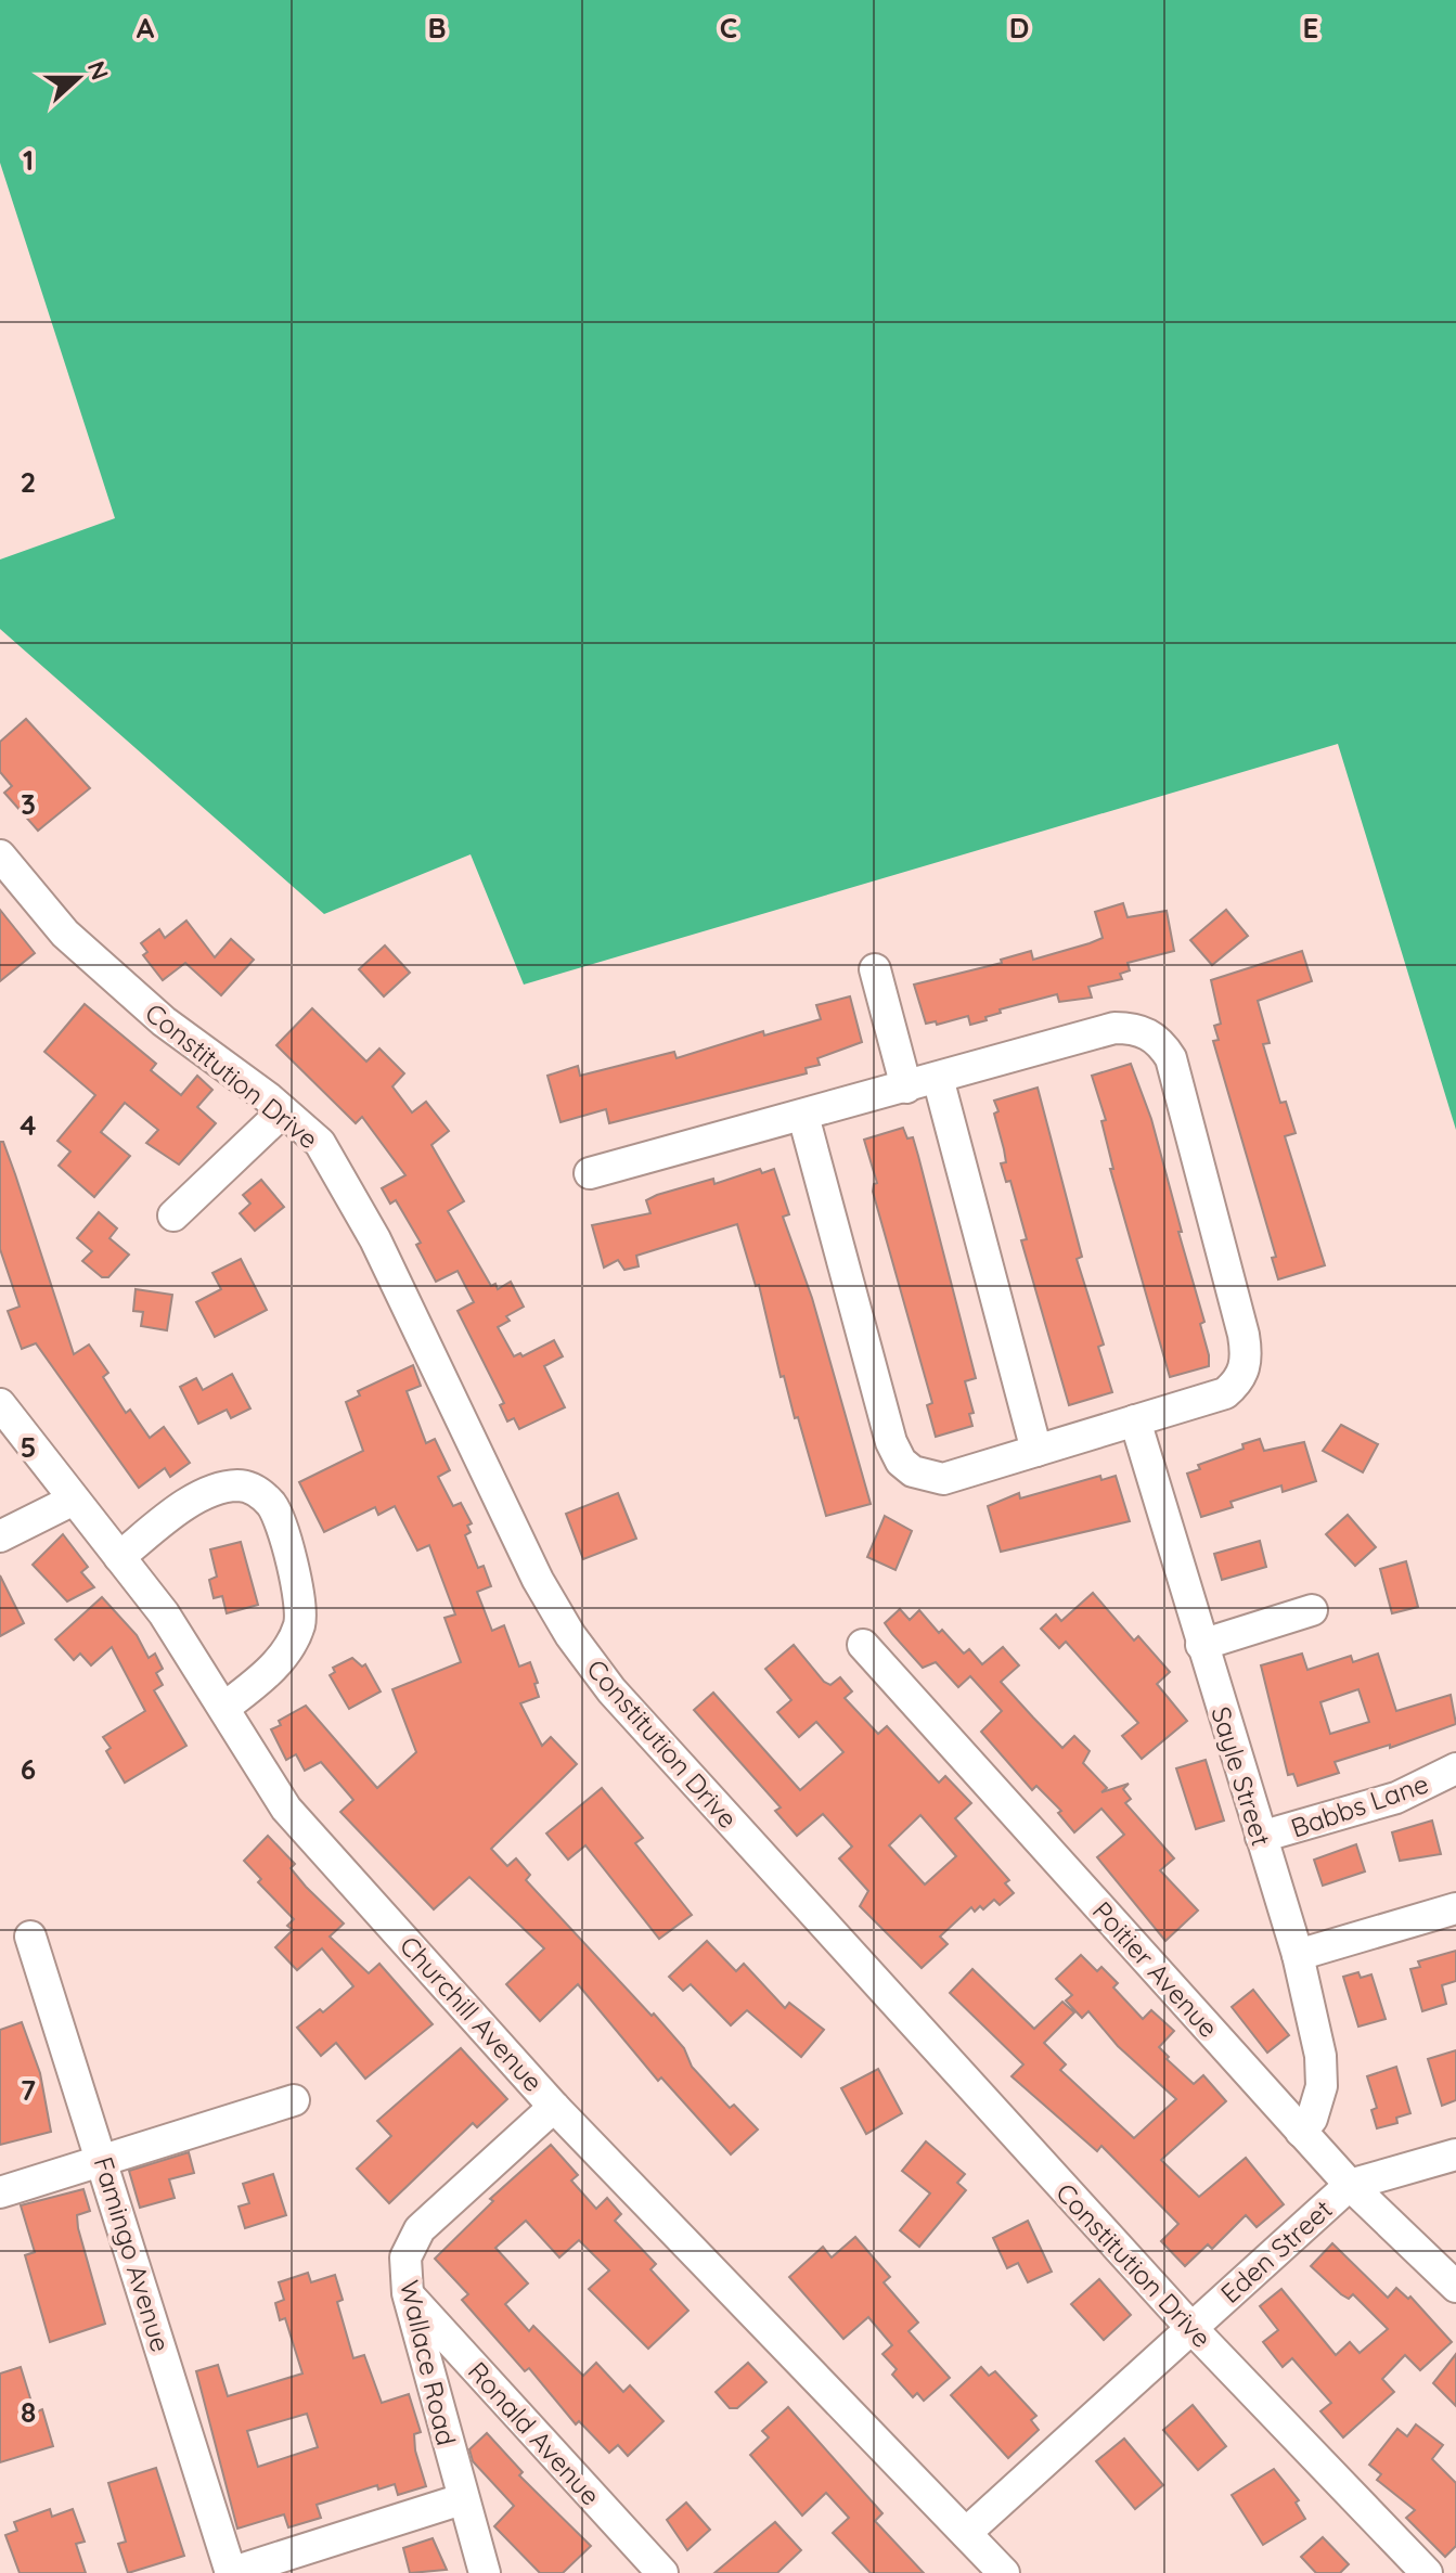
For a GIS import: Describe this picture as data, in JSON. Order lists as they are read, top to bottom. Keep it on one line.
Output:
{"streets":{"street":["Constitution Drive","Sayle Street","Babbs Lane","Poitier Avenue","Churchill Avenue","Eden Street","Famingo Avenue","Wallace Road","Ronald Avenue"]},"crossings":[["Constitution Drive","Eden Street"],["Sayle Street","Babbs Lane"],["Sayle Street","Poitier Avenue"],["Poitier Avenue","Eden Street"],["Churchill Avenue","Eden Street"],["Churchill Avenue","Wallace Road"],["Wallace Road","Ronald Avenue"]],"north":"right","grid":{"columns":["A","B","C","D","E"],"rows":["1","2","3","4","5","6","7","8"]}}
